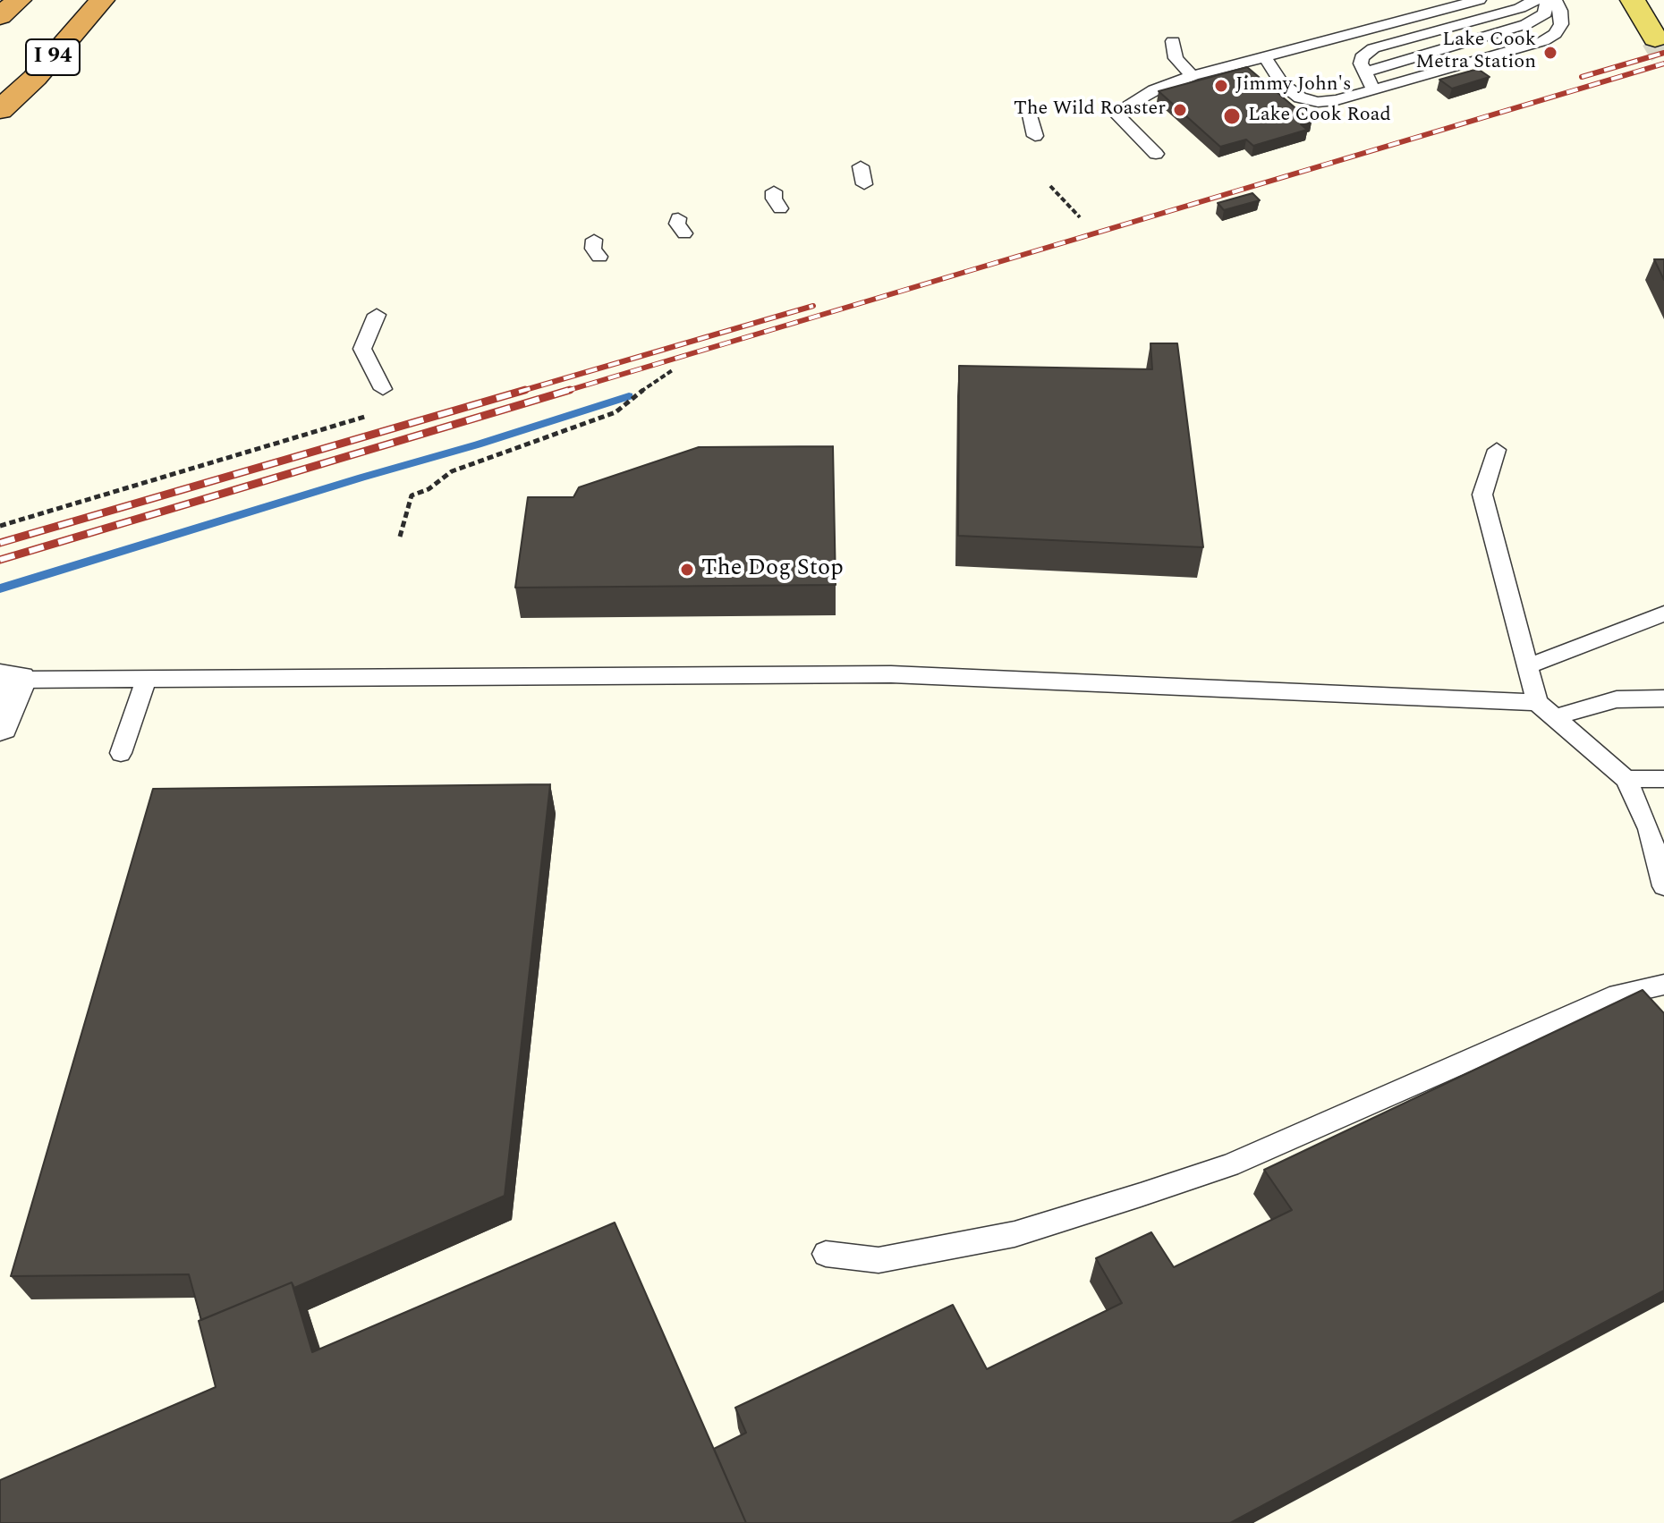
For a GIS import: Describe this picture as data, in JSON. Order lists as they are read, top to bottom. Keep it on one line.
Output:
{"streets":{"highway":["I 94"]},"places":["Lake Cook Metra Station","Jimmy John's","The Wild Roaster","Lake Cook Road","The Dog Stop"]}
